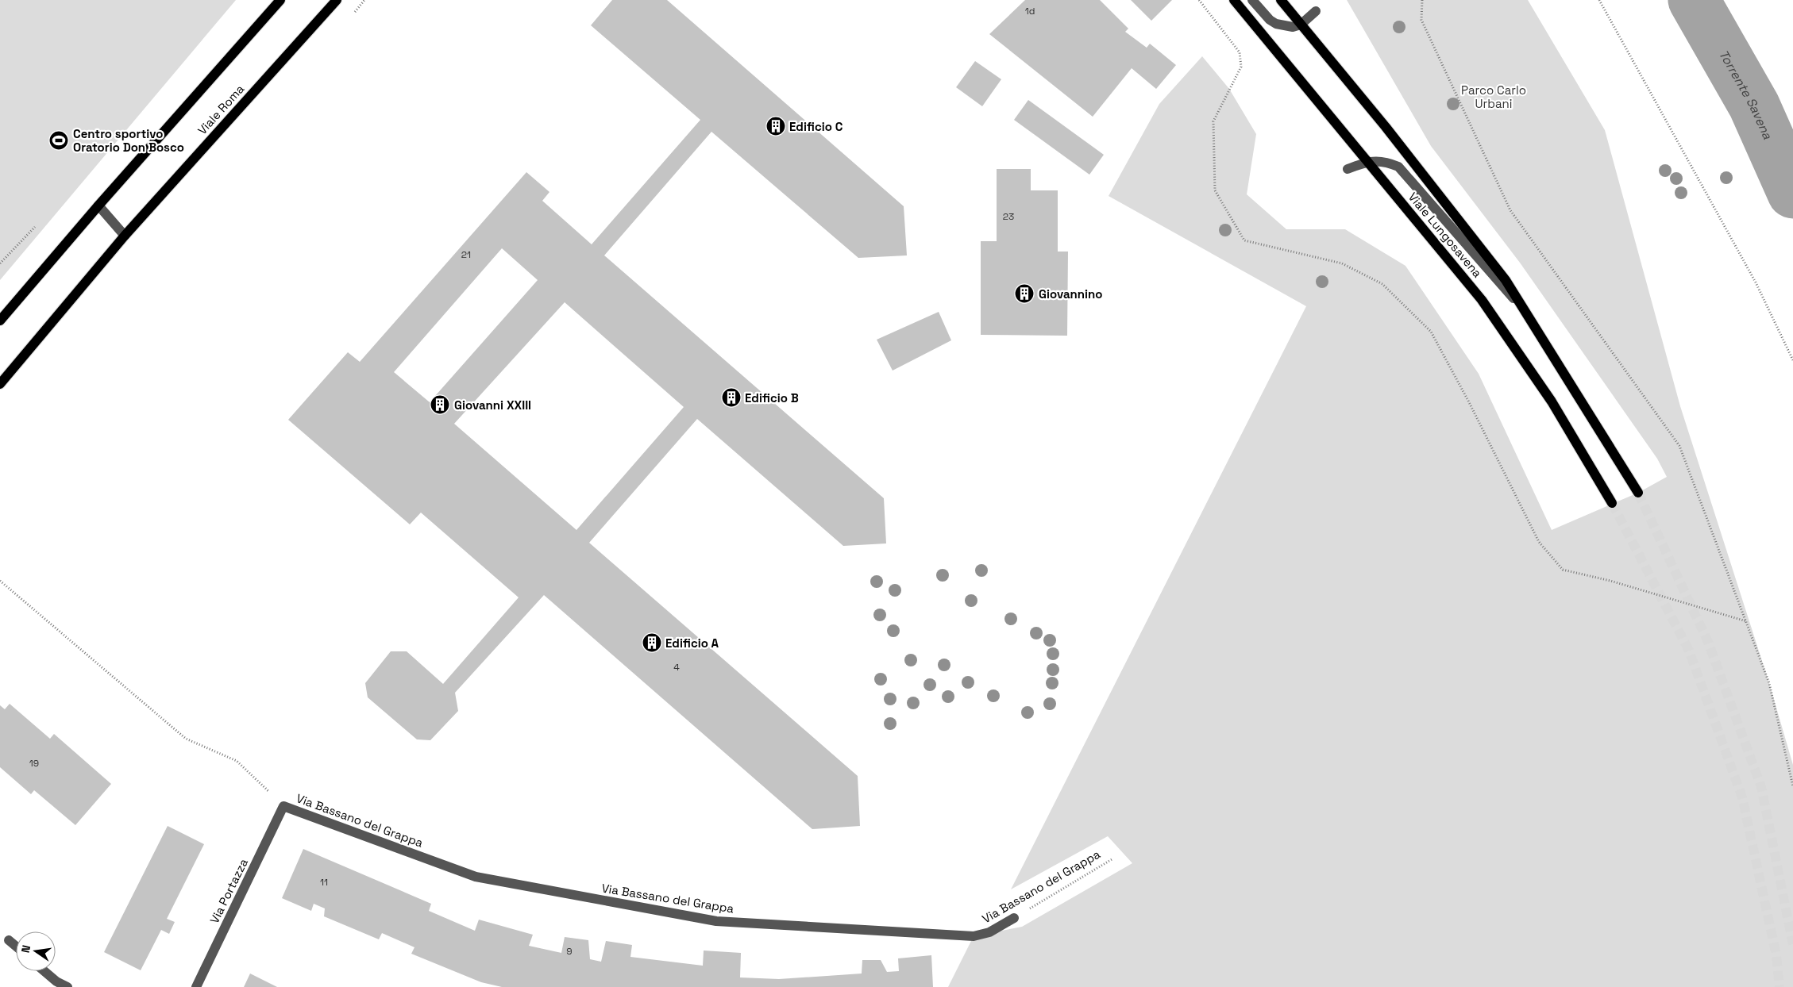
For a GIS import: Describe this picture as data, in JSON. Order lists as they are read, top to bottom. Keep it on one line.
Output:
{"streets":{"main road":["Viale Roma","Viale Lungosavena"],"street":["Via Bassano del Grappa","Via Portazza"]},"crossings":[["Via Bassano del Grappa","Via Portazza"]],"water":["Torrente Savena"],"parks":["Parco Carlo Urbani"],"places":{"building":["Edificio C","Giovannino","Edificio B","Giovanni XXIII","Edificio A"],"sports":["Centro sportivo Oratorio Don Bosco"]},"house_numbers":["1d","23","21","4","19","11","9"],"north":"left"}
